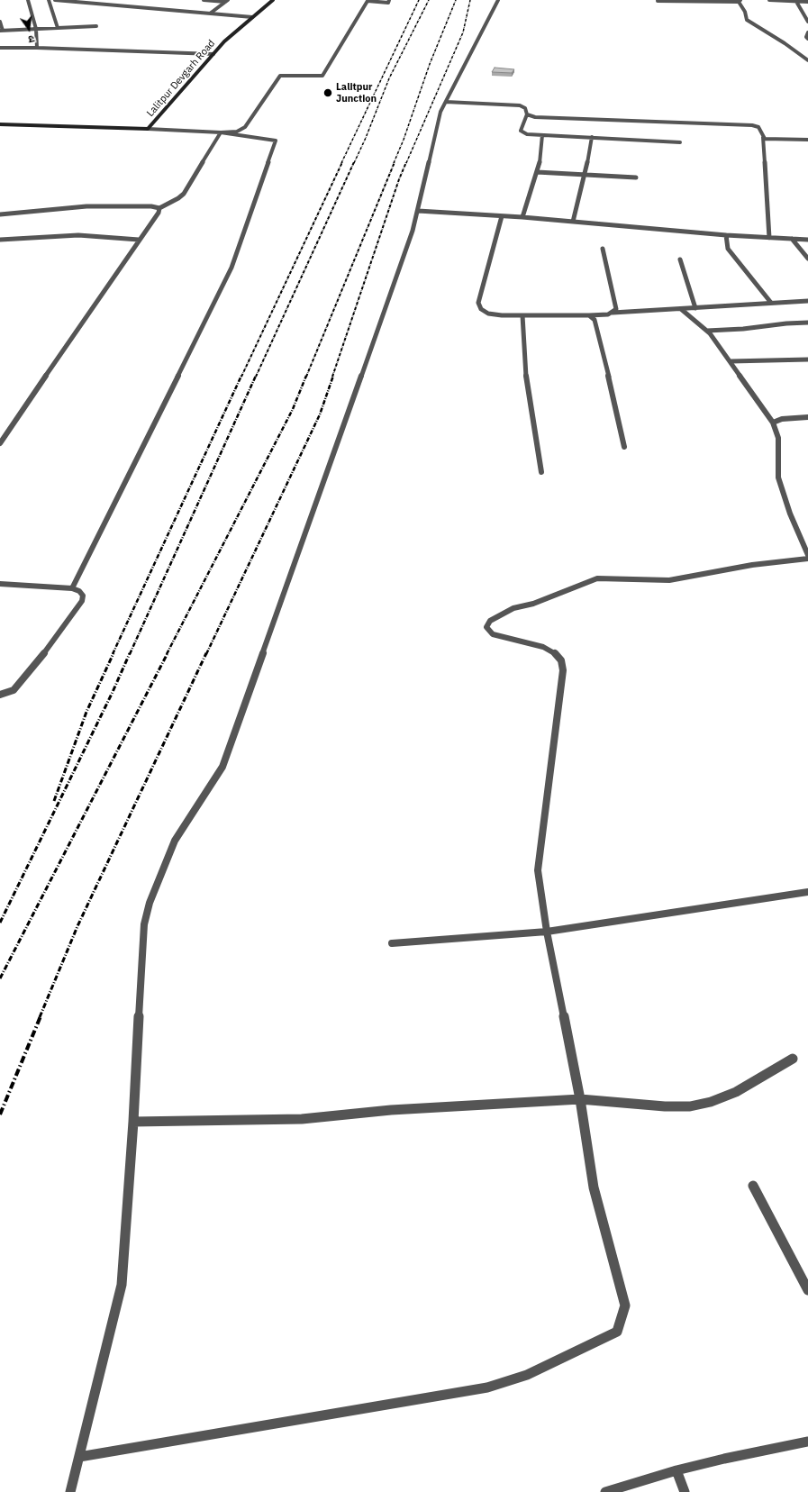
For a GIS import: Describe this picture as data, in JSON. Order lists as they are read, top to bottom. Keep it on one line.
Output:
{"streets":{"main road":["Lalitpur Devgarh Road"]},"places":["Lalitpur Junction"],"north":"bottom"}
